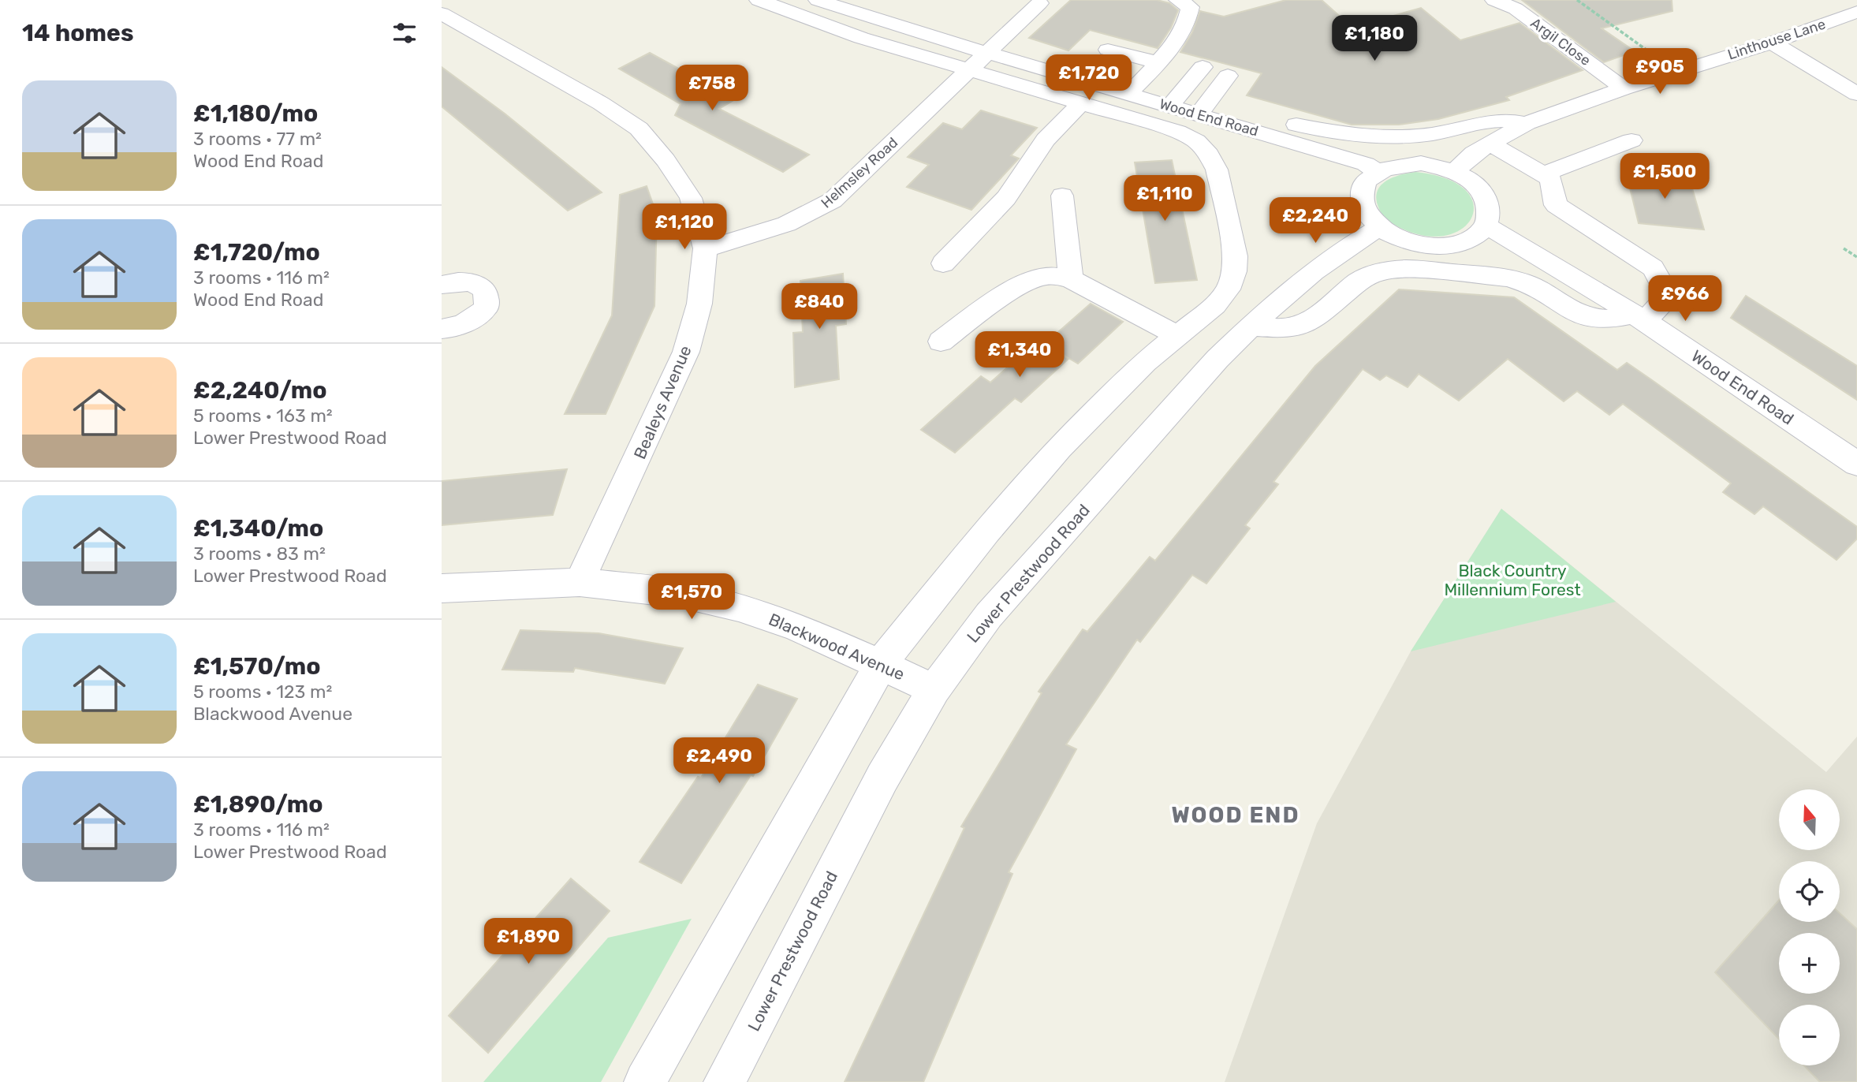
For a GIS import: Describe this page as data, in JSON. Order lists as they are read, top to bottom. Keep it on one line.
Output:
{"streets":{"street":["Linthouse Lane","Argil Close","Wood End Road","Helmsley Road","Bealeys Avenue","Lower Prestwood Road","Blackwood Avenue"]},"crossings":[["Linthouse Lane","Argil Close"],["Linthouse Lane","Wood End Road"],["Linthouse Lane","Lower Prestwood Road"],["Wood End Road","Helmsley Road"],["Wood End Road","Lower Prestwood Road"],["Helmsley Road","Bealeys Avenue"],["Bealeys Avenue","Blackwood Avenue"],["Lower Prestwood Road","Blackwood Avenue"]],"districts":["WOOD END"],"parks":["Black Country Millennium Forest"],"north":"top","page":{"heading":"14 homes","price":["£1,180","£905","£1,720","£758","£1,500","£1,110","£2,240","£1,120","£966","£840","£1,340","£1,570","£2,490","£1,890"],"list":[{"name":"£1,180/mo","note":"3 rooms · 77 m² · Wood End Road"},{"name":"£1,720/mo","note":"3 rooms · 116 m² · Wood End Road"},{"name":"£2,240/mo","note":"5 rooms · 163 m² · Lower Prestwood Road"},{"name":"£1,340/mo","note":"3 rooms · 83 m² · Lower Prestwood Road"},{"name":"£1,570/mo","note":"5 rooms · 123 m² · Blackwood Avenue"},{"name":"£1,890/mo","note":"3 rooms · 116 m² · Lower Prestwood Road"}],"map_buttons":["+","−"]}}
